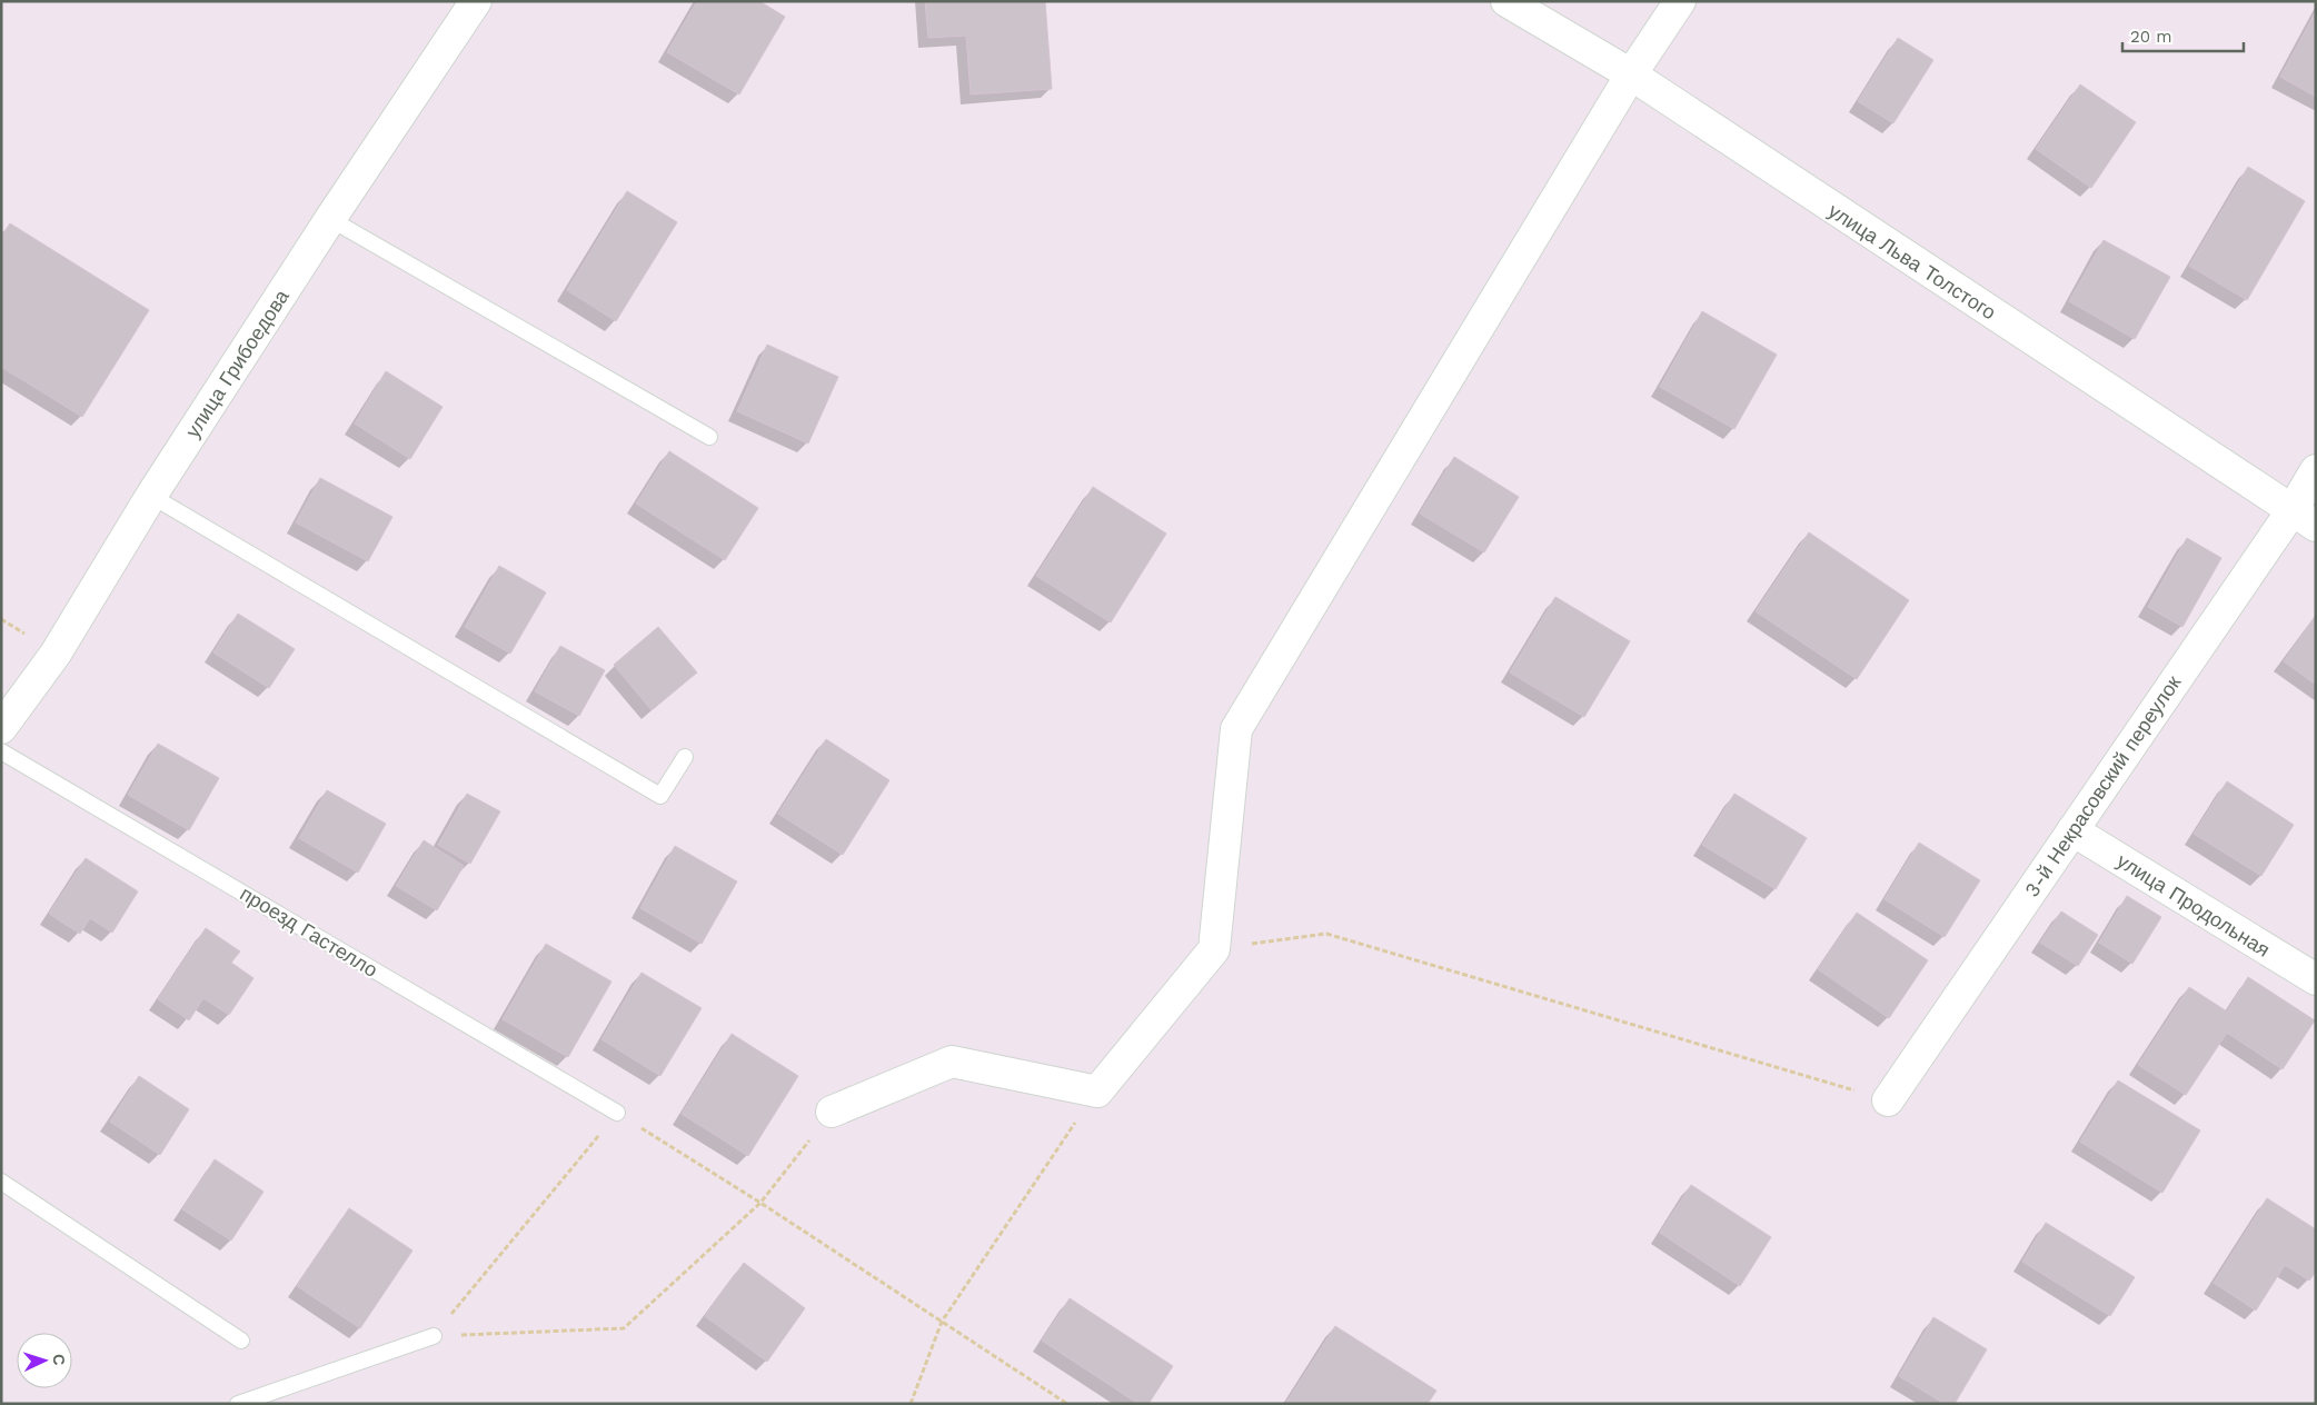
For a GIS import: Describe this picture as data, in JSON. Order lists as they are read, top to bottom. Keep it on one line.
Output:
{"streets":{"street":["улица Льва Толстого","улица Грибоедова","3-й Некрасовский переулок","улица Продольная"],"lane":["проезд Гастелло"]},"crossings":[["улица Льва Толстого","3-й Некрасовский переулок"],["3-й Некрасовский переулок","улица Продольная"]],"scale_bar":"20 m","north":"right"}
